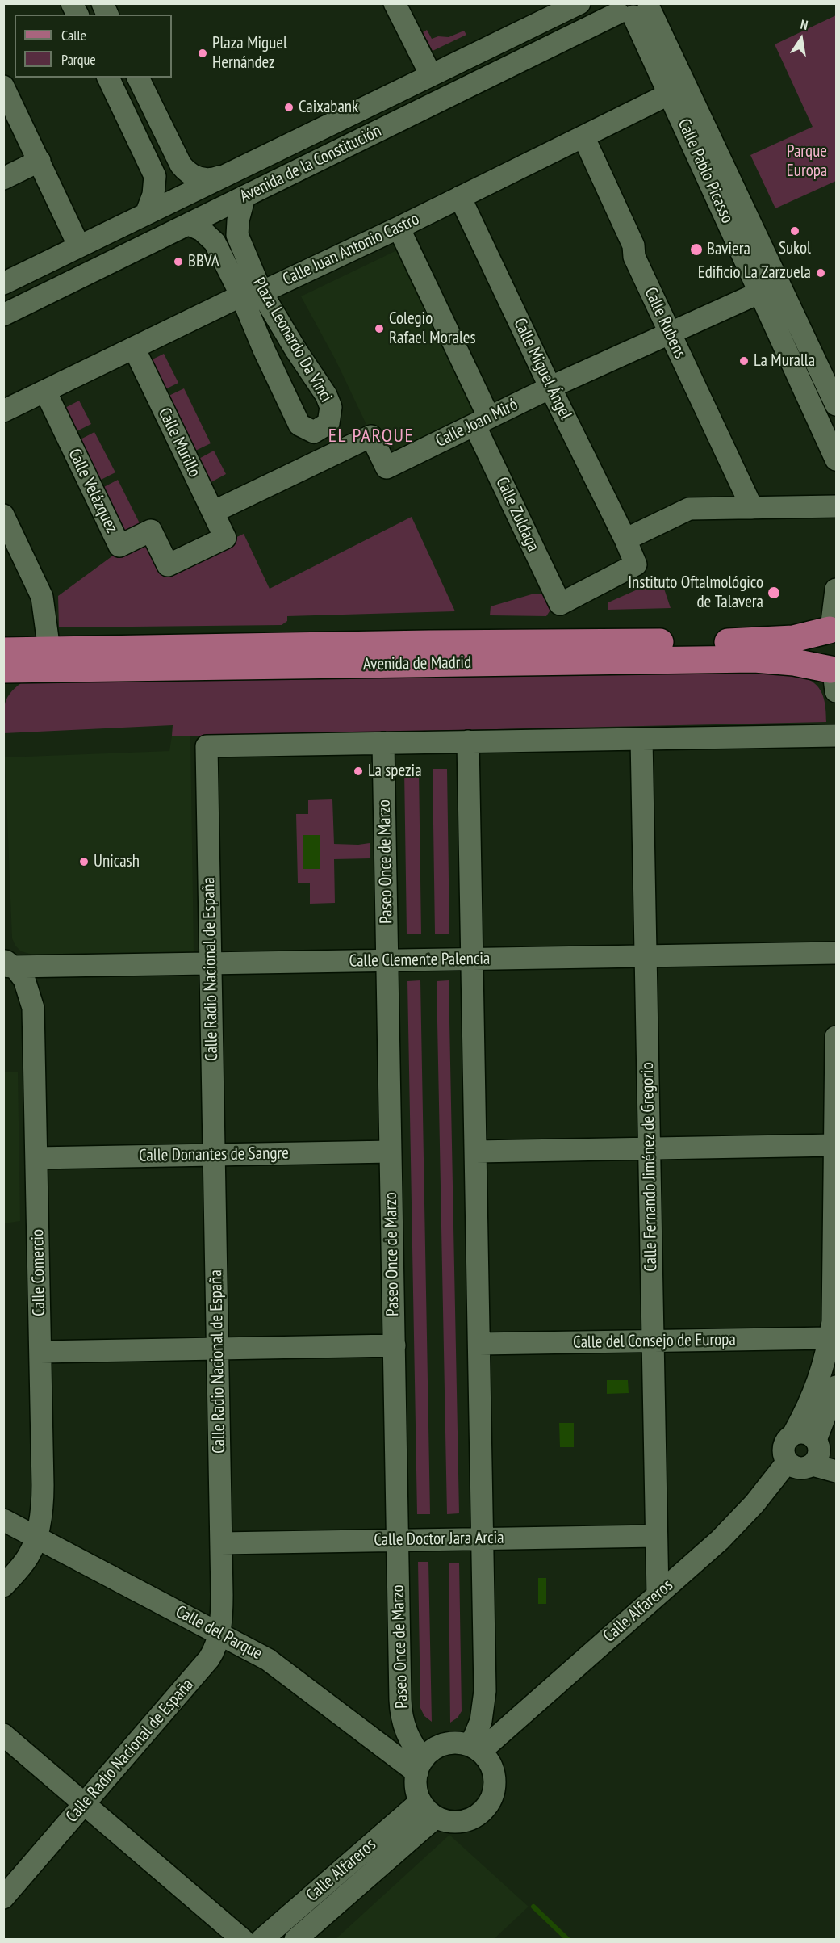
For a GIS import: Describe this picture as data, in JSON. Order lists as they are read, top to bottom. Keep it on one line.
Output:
{"streets":{"main road":["Avenida de Madrid"],"street":["Avenida de la Constitución","Calle Pablo Picasso","Calle Juan Antonio Castro","Calle Rubens","Plaza Leonardo Da Vinci","Calle Miguel Ángel","Calle Joan Miró","Calle Murillo","Calle Velázquez","Calle Zuldaga","Paseo Once de Marzo","Calle Clemente Palencia","Calle Radio Nacional de España","Calle Donantes de Sangre","Calle Fernando Jiménez de Gregorio","Calle Comercio","Calle del Consejo de Europa","Calle Doctor Jara Arcia","Calle Alfareros","Calle del Parque"]},"crossings":[["Avenida de la Constitución","Calle Pablo Picasso"],["Avenida de la Constitución","Plaza Leonardo Da Vinci"],["Calle Pablo Picasso","Calle Juan Antonio Castro"],["Calle Pablo Picasso","Calle Joan Miró"],["Calle Juan Antonio Castro","Calle Rubens"],["Calle Juan Antonio Castro","Plaza Leonardo Da Vinci"],["Calle Juan Antonio Castro","Calle Miguel Ángel"],["Calle Juan Antonio Castro","Calle Murillo"],["Calle Juan Antonio Castro","Calle Velázquez"],["Calle Juan Antonio Castro","Calle Zuldaga"],["Calle Rubens","Calle Joan Miró"],["Calle Miguel Ángel","Calle Joan Miró"],["Calle Miguel Ángel","Calle Zuldaga"],["Calle Joan Miró","Calle Murillo"],["Calle Joan Miró","Calle Zuldaga"],["Calle Murillo","Calle Velázquez"],["Paseo Once de Marzo","Calle Clemente Palencia"],["Paseo Once de Marzo","Calle Radio Nacional de España"],["Paseo Once de Marzo","Calle Donantes de Sangre"],["Paseo Once de Marzo","Calle Doctor Jara Arcia"],["Paseo Once de Marzo","Calle Alfareros"],["Paseo Once de Marzo","Calle del Parque"],["Calle Clemente Palencia","Calle Radio Nacional de España"],["Calle Clemente Palencia","Calle Fernando Jiménez de Gregorio"],["Calle Clemente Palencia","Calle Comercio"],["Calle Radio Nacional de España","Calle Donantes de Sangre"],["Calle Radio Nacional de España","Calle Doctor Jara Arcia"],["Calle Radio Nacional de España","Calle del Parque"],["Calle Donantes de Sangre","Calle Comercio"],["Calle Fernando Jiménez de Gregorio","Calle del Consejo de Europa"],["Calle Fernando Jiménez de Gregorio","Calle Doctor Jara Arcia"],["Calle Fernando Jiménez de Gregorio","Calle Alfareros"],["Calle Comercio","Calle del Parque"],["Calle Alfareros","Calle del Parque"]],"districts":["EL PARQUE"],"parks":["Parque Europa"],"places":["Plaza Miguel Hernández","Caixabank","Sukol","Baviera","BBVA","Edificio La Zarzuela","Colegio Rafael Morales","La Muralla","Instituto Oftalmológico de Talavera","La spezia","Unicash"],"legend":["Calle","Parque"],"north":"top"}
